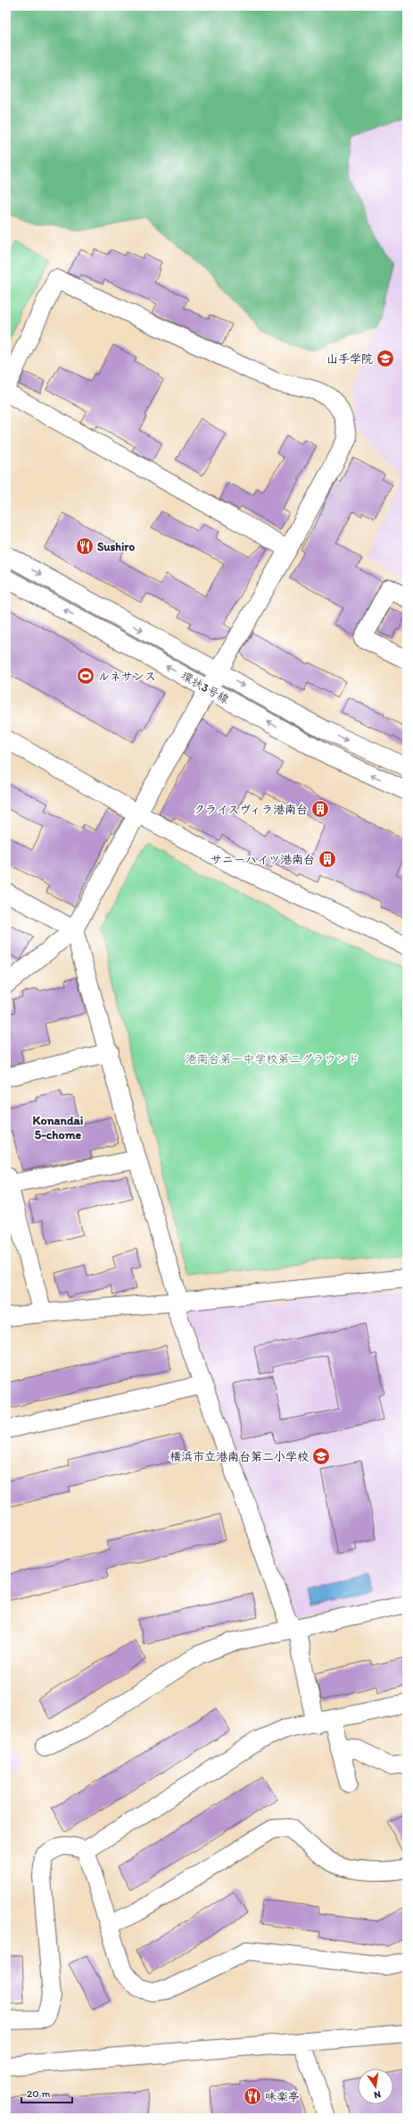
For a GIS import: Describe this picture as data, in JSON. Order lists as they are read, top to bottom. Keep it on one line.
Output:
{"streets":{"street":["環状3号線"]},"districts":["Konandai 5-chome"],"parks":["港南台第一中学校第二グラウンド"],"places":{"school or university":["山手学院","横浜市立港南台第二小学校"],"restaurant":["Sushiro","味楽亭"],"sports":["ルネサンス"],"building":["クライスヴィラ港南台","サニーハイツ港南台"]},"scale_bar":"20 m","north":"bottom"}
